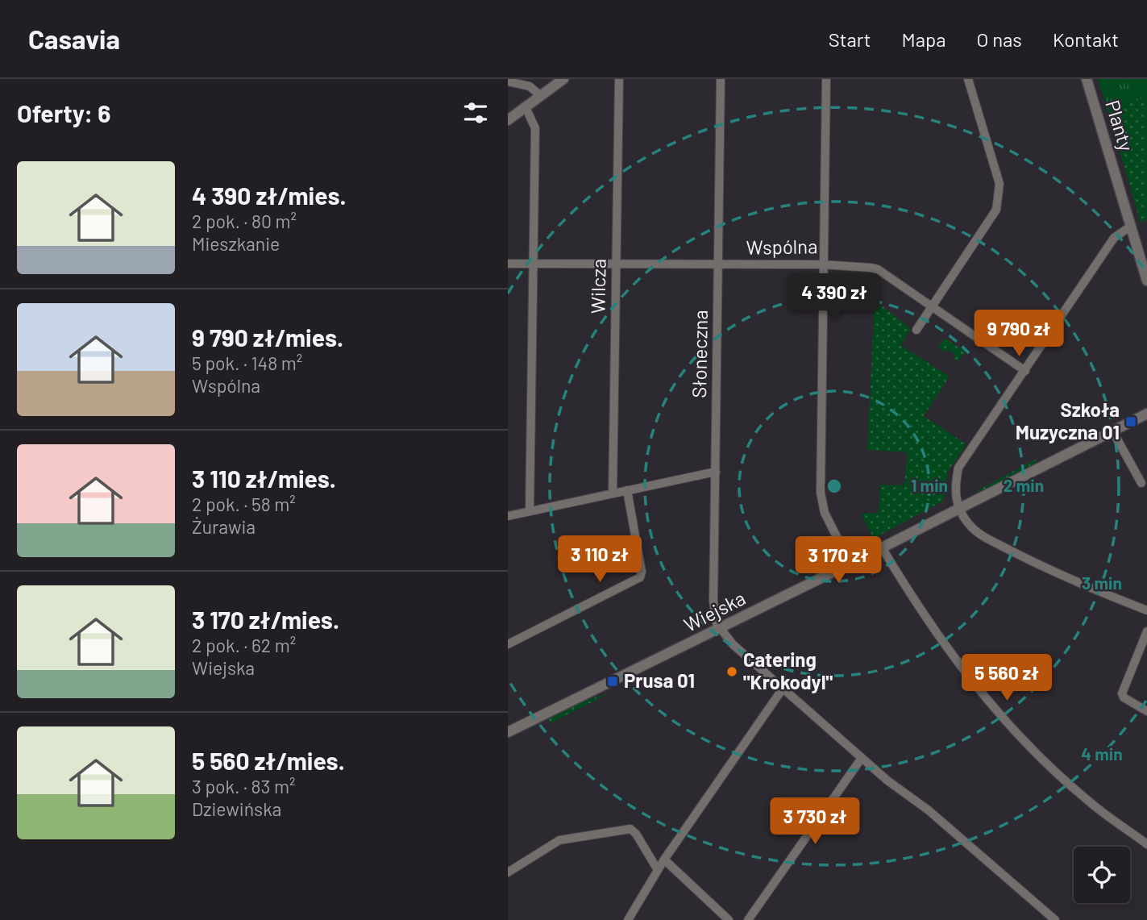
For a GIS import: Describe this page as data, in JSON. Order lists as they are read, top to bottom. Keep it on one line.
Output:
{"streets":{"street":["Planty","Wspólna","Wilcza","Słoneczna","Wiejska"]},"crossings":[["Wspólna","Wilcza"],["Wspólna","Słoneczna"],["Słoneczna","Wiejska"]],"places":{"transit":["Szkoła Muzyczna 01","Prusa 01"],"other":["Catering \"Krokodyl\""]},"page":{"header":"Casavia","nav":["Start","Mapa","O nas","Kontakt"],"heading":"Oferty: 6","list":[{"name":"4 390 zł/mies.","note":"2 pok. · 80 m² · Mieszkanie"},{"name":"9 790 zł/mies.","note":"5 pok. · 148 m² · Wspólna"},{"name":"3 110 zł/mies.","note":"2 pok. · 58 m² · Żurawia"},{"name":"3 170 zł/mies.","note":"2 pok. · 62 m² · Wiejska"},{"name":"5 560 zł/mies.","note":"3 pok. · 83 m² · Dziewińska"}],"price":["4 390 zł","9 790 zł","3 110 zł","3 170 zł","5 560 zł","3 730 zł"]},"rings":["1 min","2 min","3 min","4 min"]}
